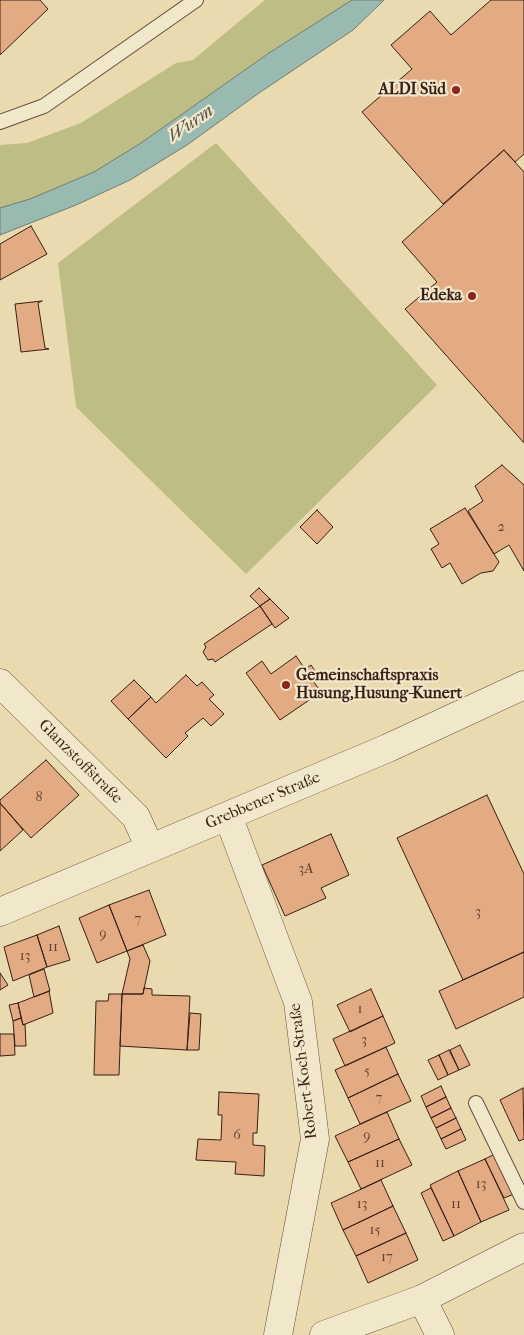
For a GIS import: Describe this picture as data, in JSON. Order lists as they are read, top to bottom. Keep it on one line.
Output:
{"streets":{"street":["Glanzstoffstraße","Grebbener Straße","Robert-Koch-Straße"]},"crossings":[["Glanzstoffstraße","Grebbener Straße"],["Grebbener Straße","Robert-Koch-Straße"]],"water":["Wurm"],"places":["ALDI Süd","Edeka","Gemeinschaftspraxis Husung,Husung-Kunert"],"house_numbers":["2","8","3A","3","7","9","11","13","1","3","5","7","6","9","11","13","13","11","15","17"]}
